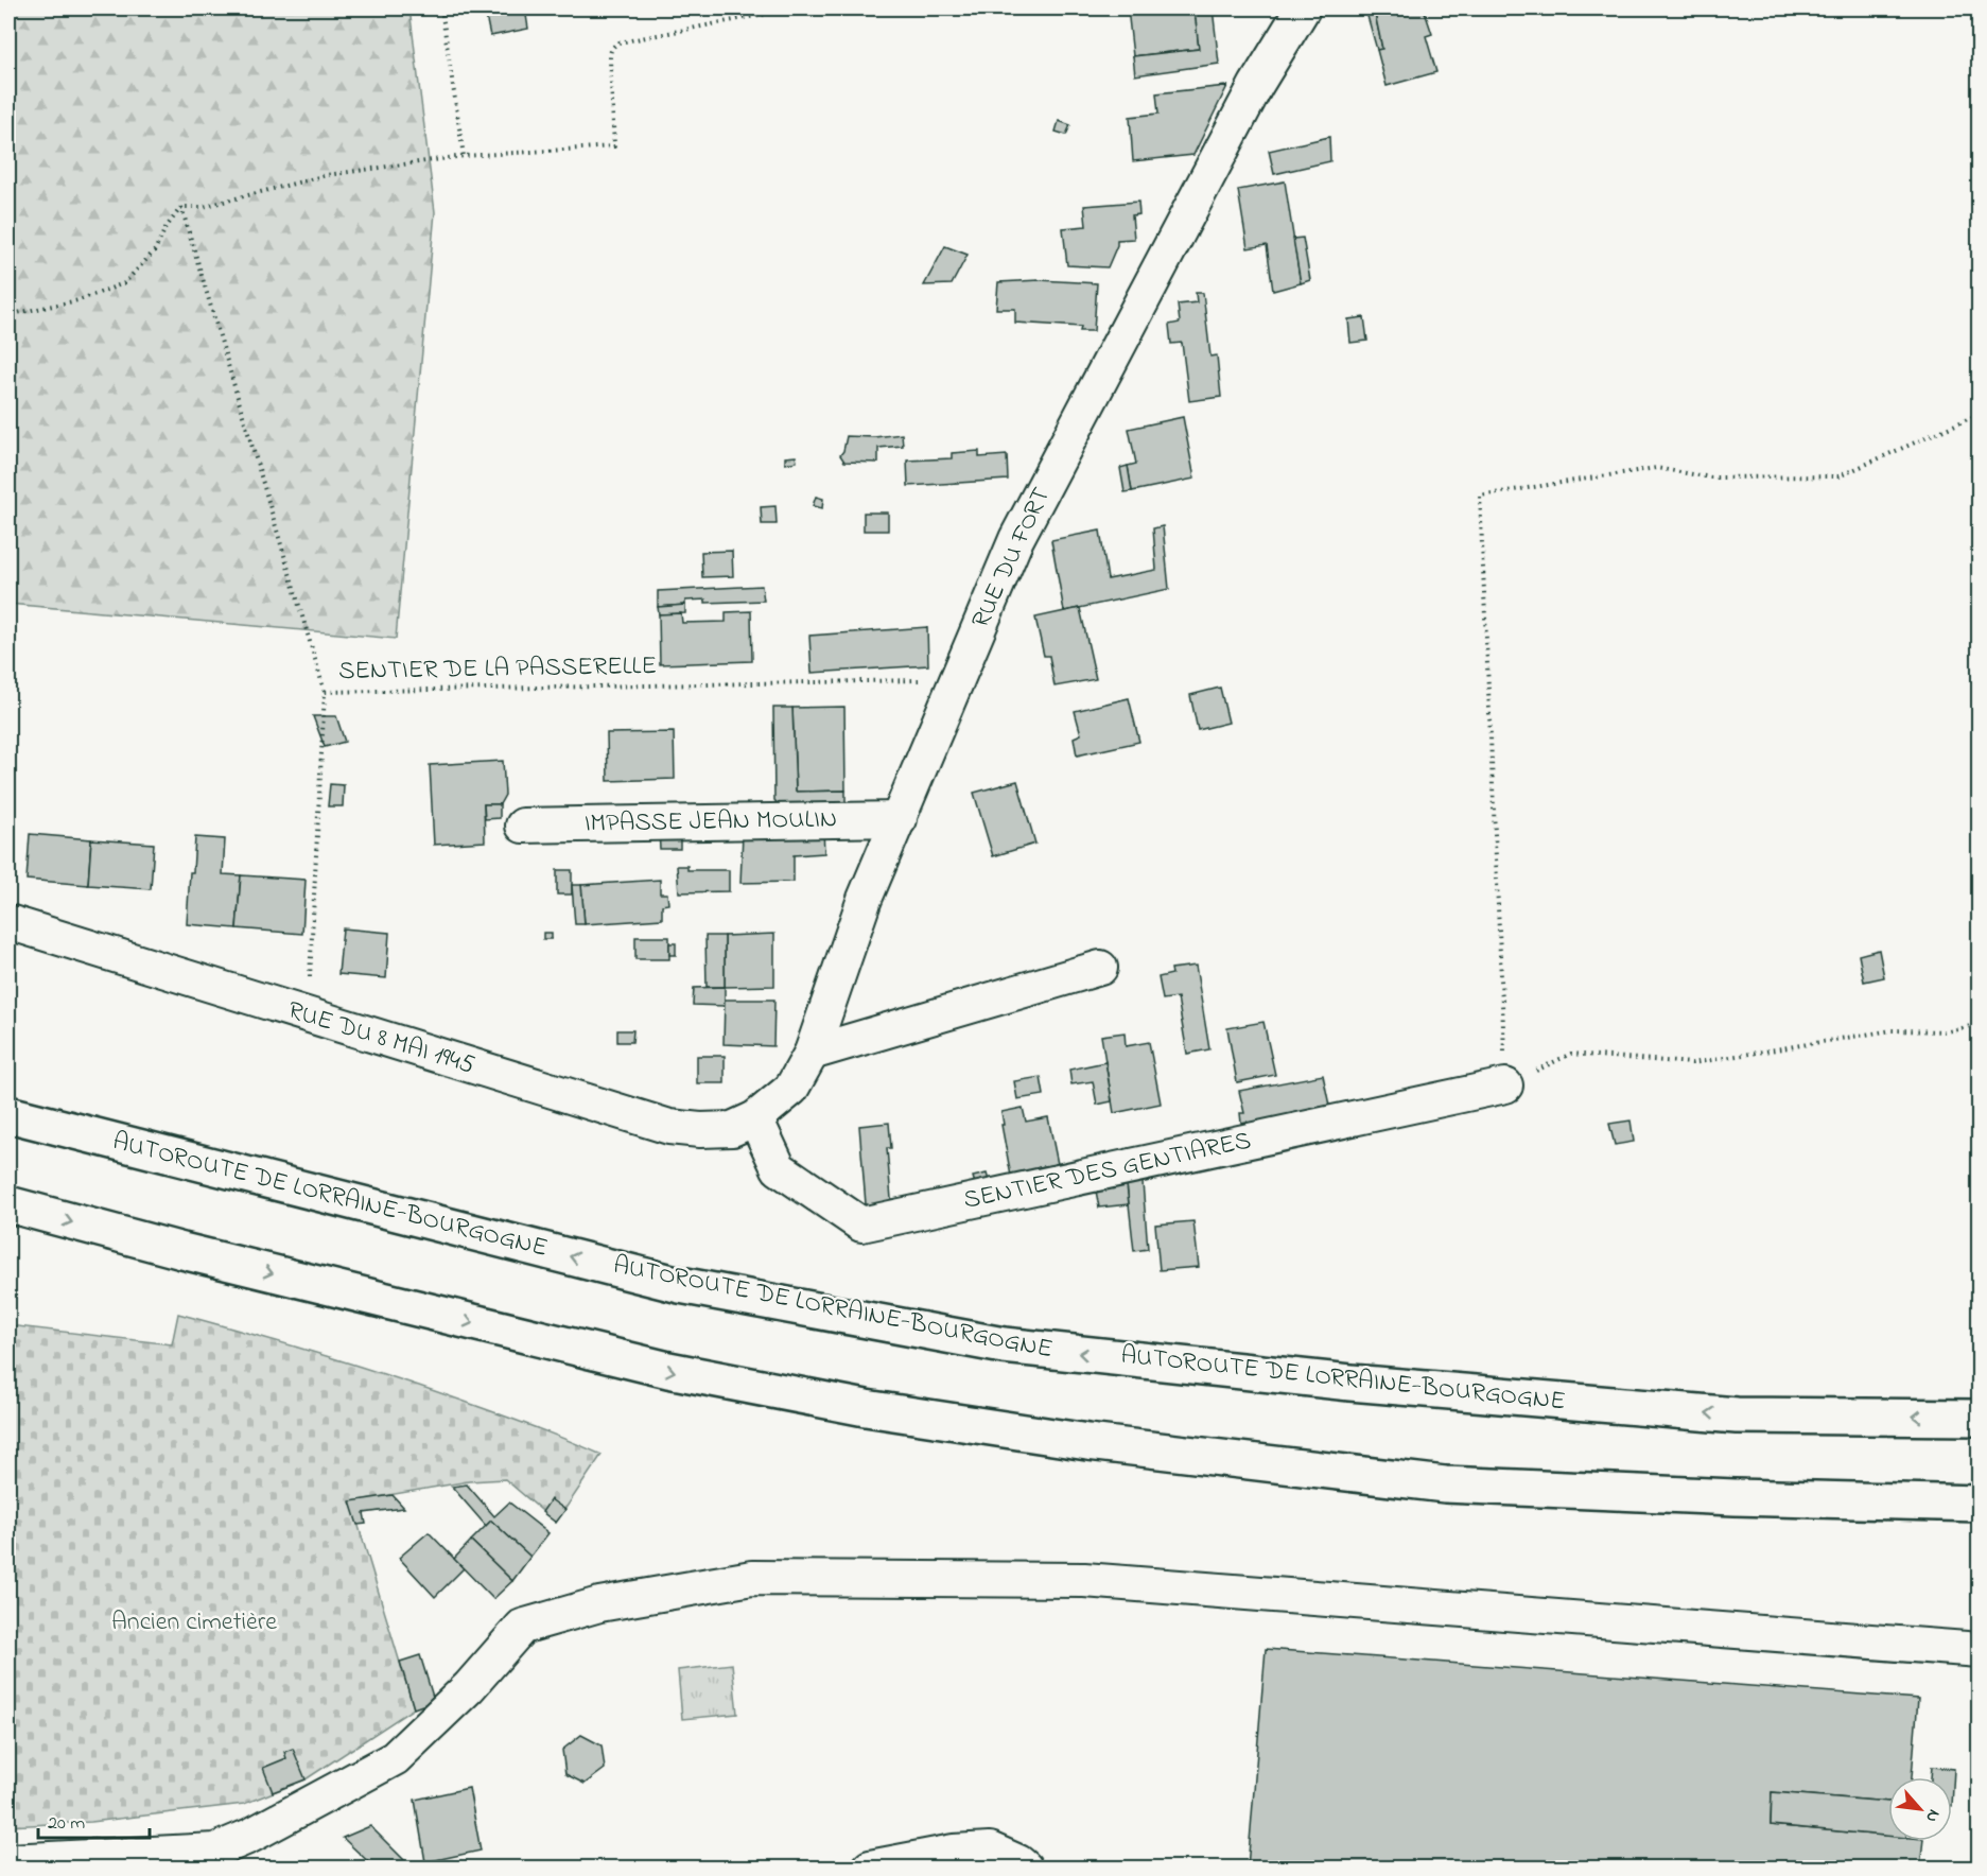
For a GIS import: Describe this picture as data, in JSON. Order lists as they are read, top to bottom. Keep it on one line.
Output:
{"streets":{"highway":["AUTOROUTE DE LORRAINE-BOURGOGNE"],"street":["RUE DU FORT","IMPASSE JEAN MOULIN","RUE DU 8 MAI 1945","SENTIER DES GENTIARES"],"path":["SENTIER DE LA PASSERELLE"]},"crossings":[["RUE DU FORT","SENTIER DE LA PASSERELLE"],["RUE DU FORT","IMPASSE JEAN MOULIN"],["RUE DU FORT","RUE DU 8 MAI 1945"],["RUE DU FORT","SENTIER DES GENTIARES"],["SENTIER DE LA PASSERELLE","RUE DU 8 MAI 1945"],["RUE DU 8 MAI 1945","SENTIER DES GENTIARES"]],"parks":["Ancien cimetière"],"scale_bar":"20 m","north":"bottom right"}
